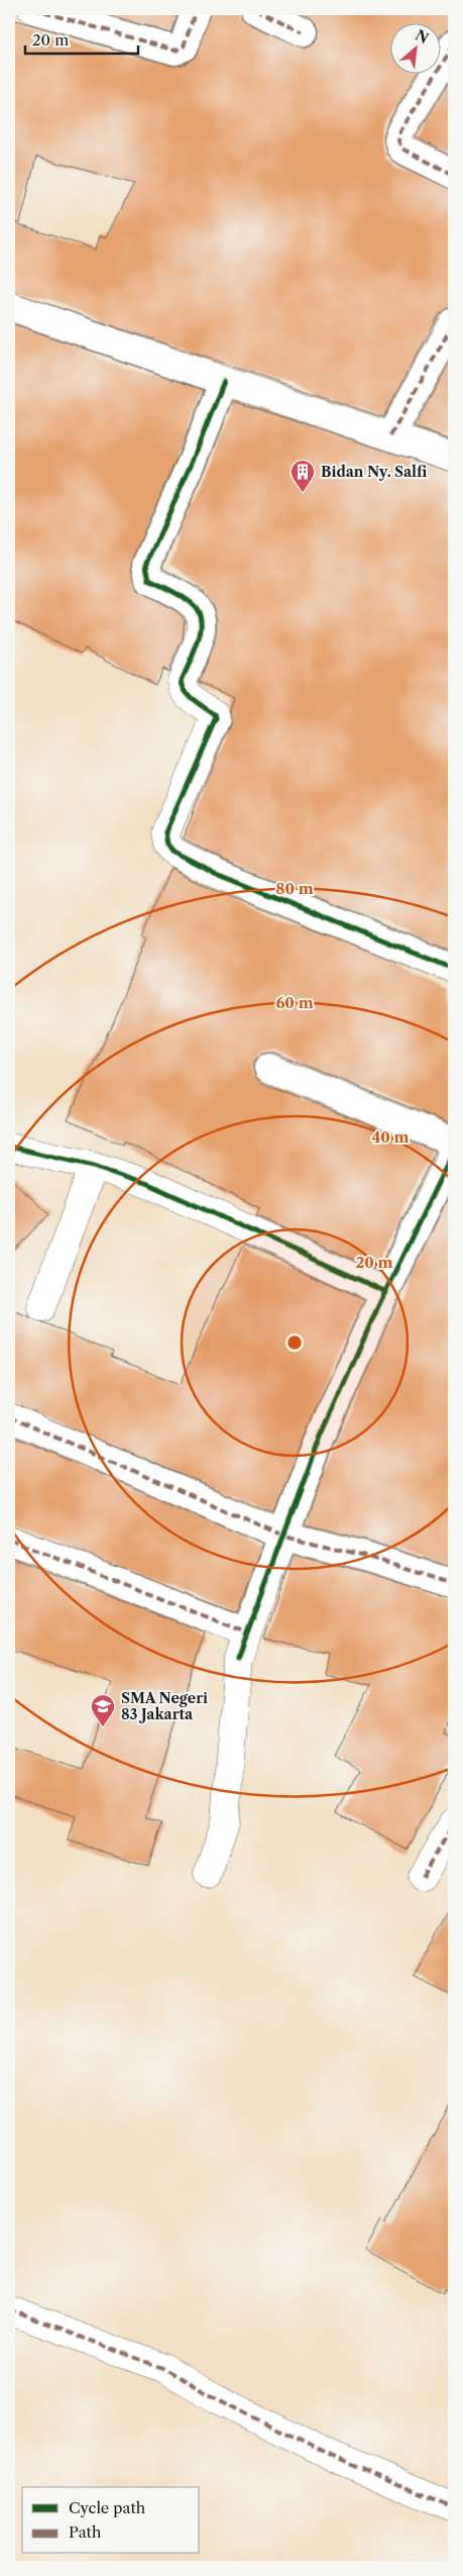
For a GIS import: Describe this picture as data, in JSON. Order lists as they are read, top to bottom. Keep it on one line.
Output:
{"places":{"building":["Bidan Ny. Salfi"],"school or university":["SMA Negeri 83 Jakarta"]},"legend":["Cycle path","Path"],"scale_bar":"20 m","north":"top right","rings":["80 m","60 m","40 m","20 m"]}
